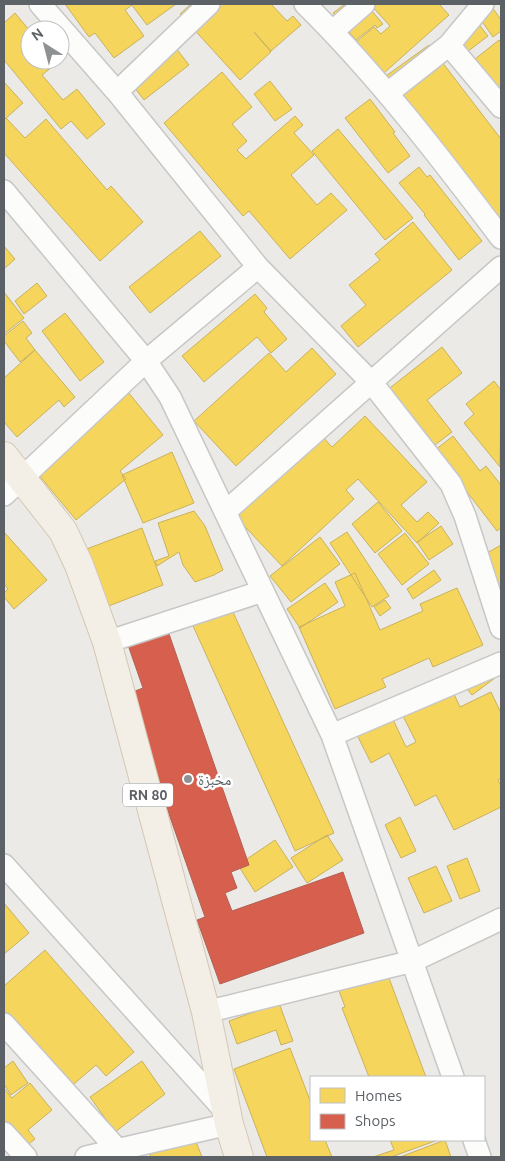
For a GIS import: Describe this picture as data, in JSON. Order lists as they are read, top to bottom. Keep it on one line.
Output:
{"streets":{"main road":["RN 80"]},"places":["مخبزة"],"legend":["Homes","Shops"],"north":"top left"}
